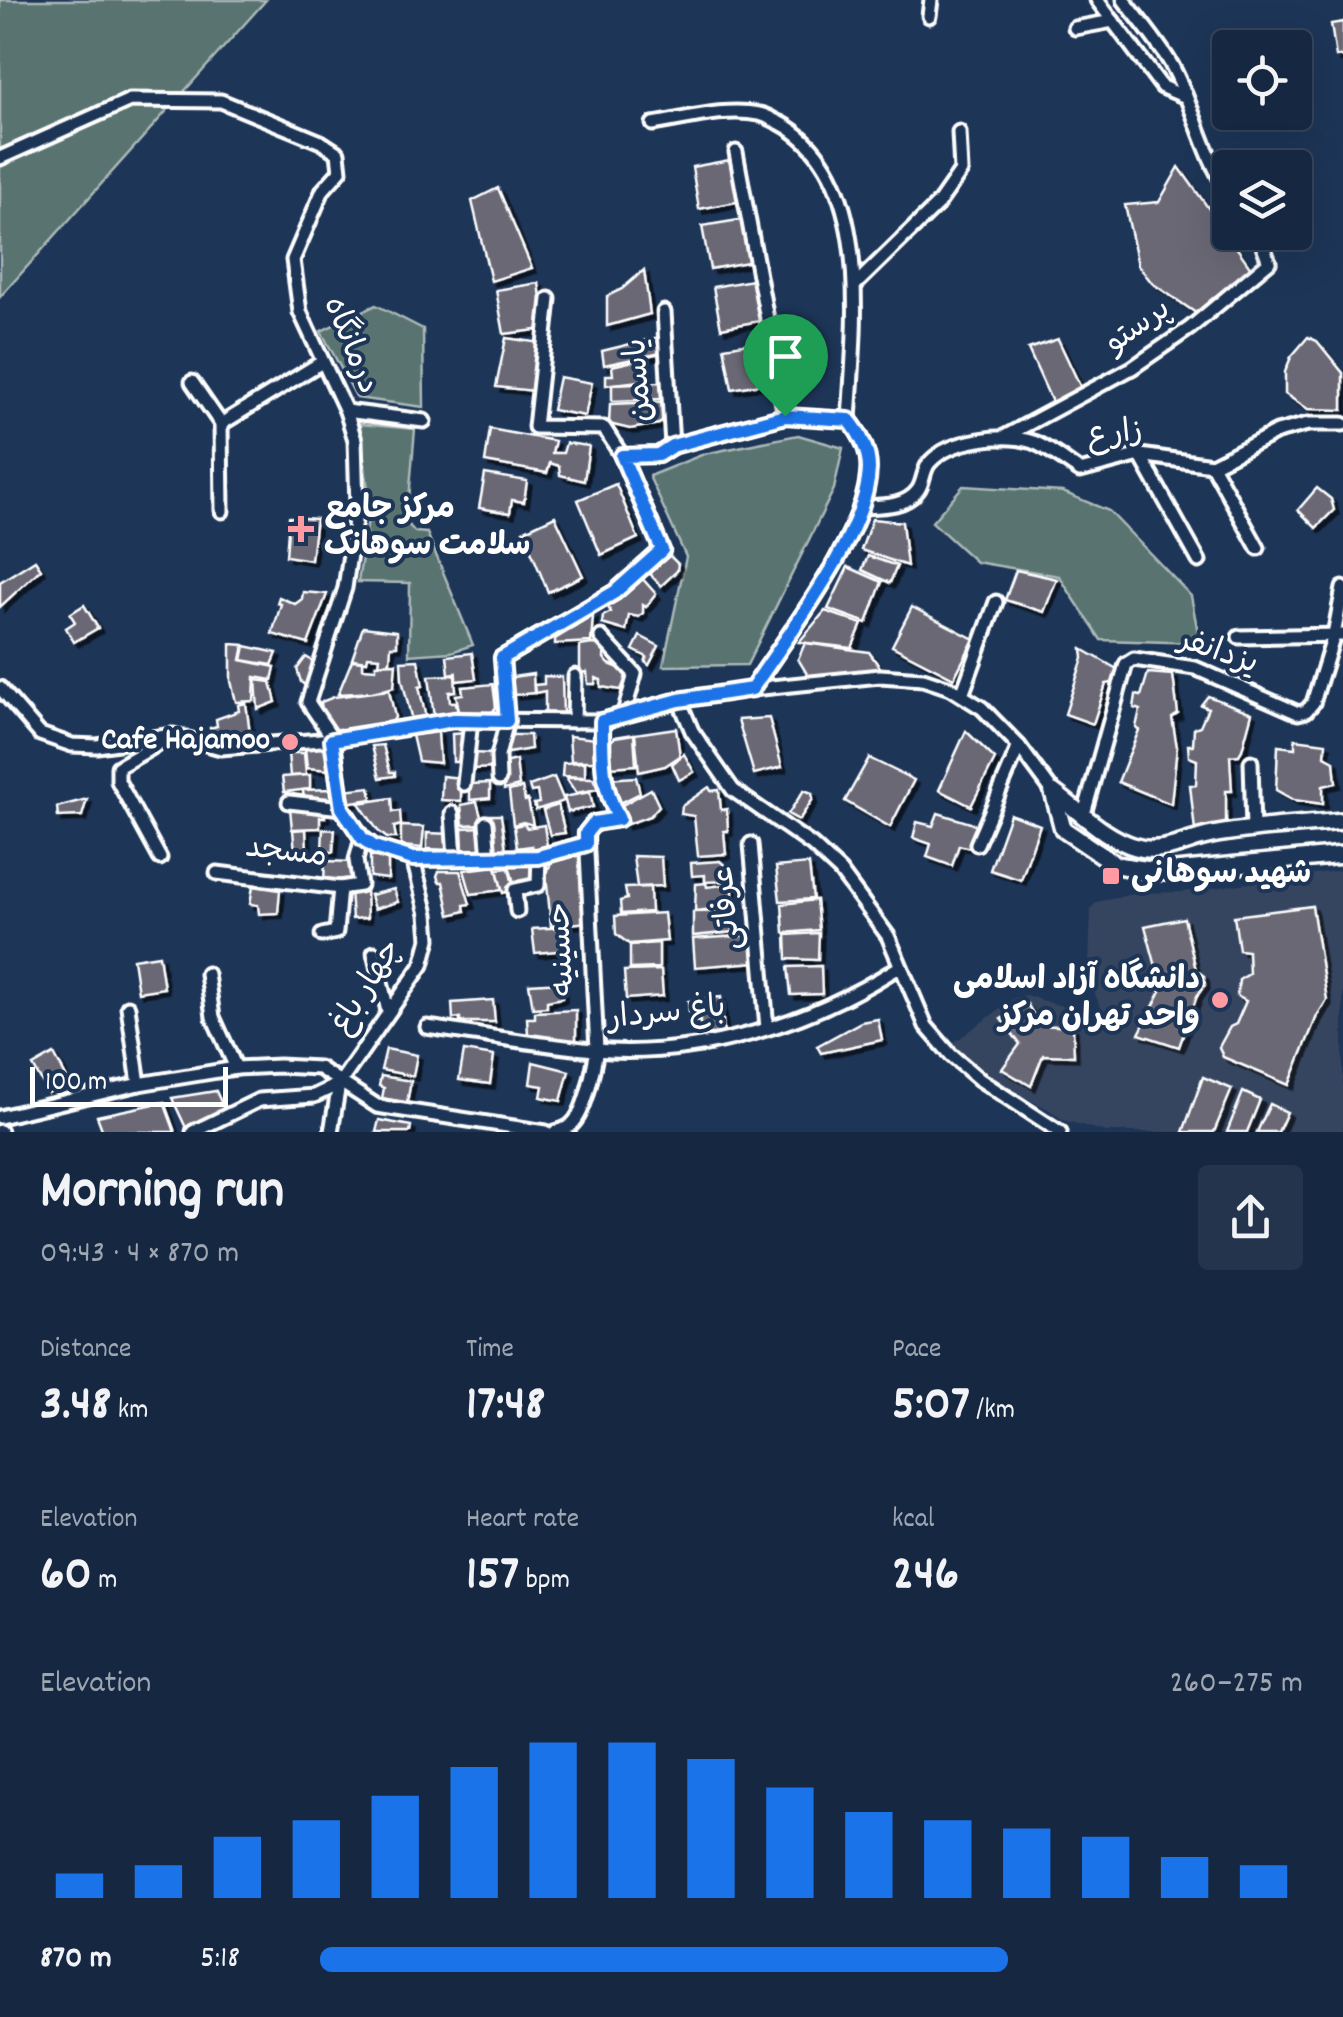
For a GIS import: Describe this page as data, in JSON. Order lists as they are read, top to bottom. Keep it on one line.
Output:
{"streets":{"street":["پرستو","درمانگاه","یاسمن","زارع","یزدانفر","مسجد","عرفاتی","حسینیه","چهار باغ","باغ سردار"]},"crossings":[["پرستو","زارع"],["مسجد","حسینیه"],["عرفاتی","باغ سردار"],["حسینیه","چهار باغ"],["حسینیه","باغ سردار"]],"places":{"health":["مرکز جامع سلامت سوهانک"],"other":["Cafe Hajamoo","دانشگاه آزاد اسلامی واحد تهران مرکز"],"transit":["شهید سوهانی"]},"scale_bar":"100 m","page":{"scale":"100 m","heading":["Morning run","09:43 · 4 × 870 m"],"stats":[["Distance","3.48 km"],["Time","17:48"],["Pace","5:07 /km"],["Elevation","60 m"],["Heart rate","157 bpm"],["kcal","246"]],"chart":["Elevation","260–275 m"],"list":[{"name":"870 m","note":"5:18"}]}}
